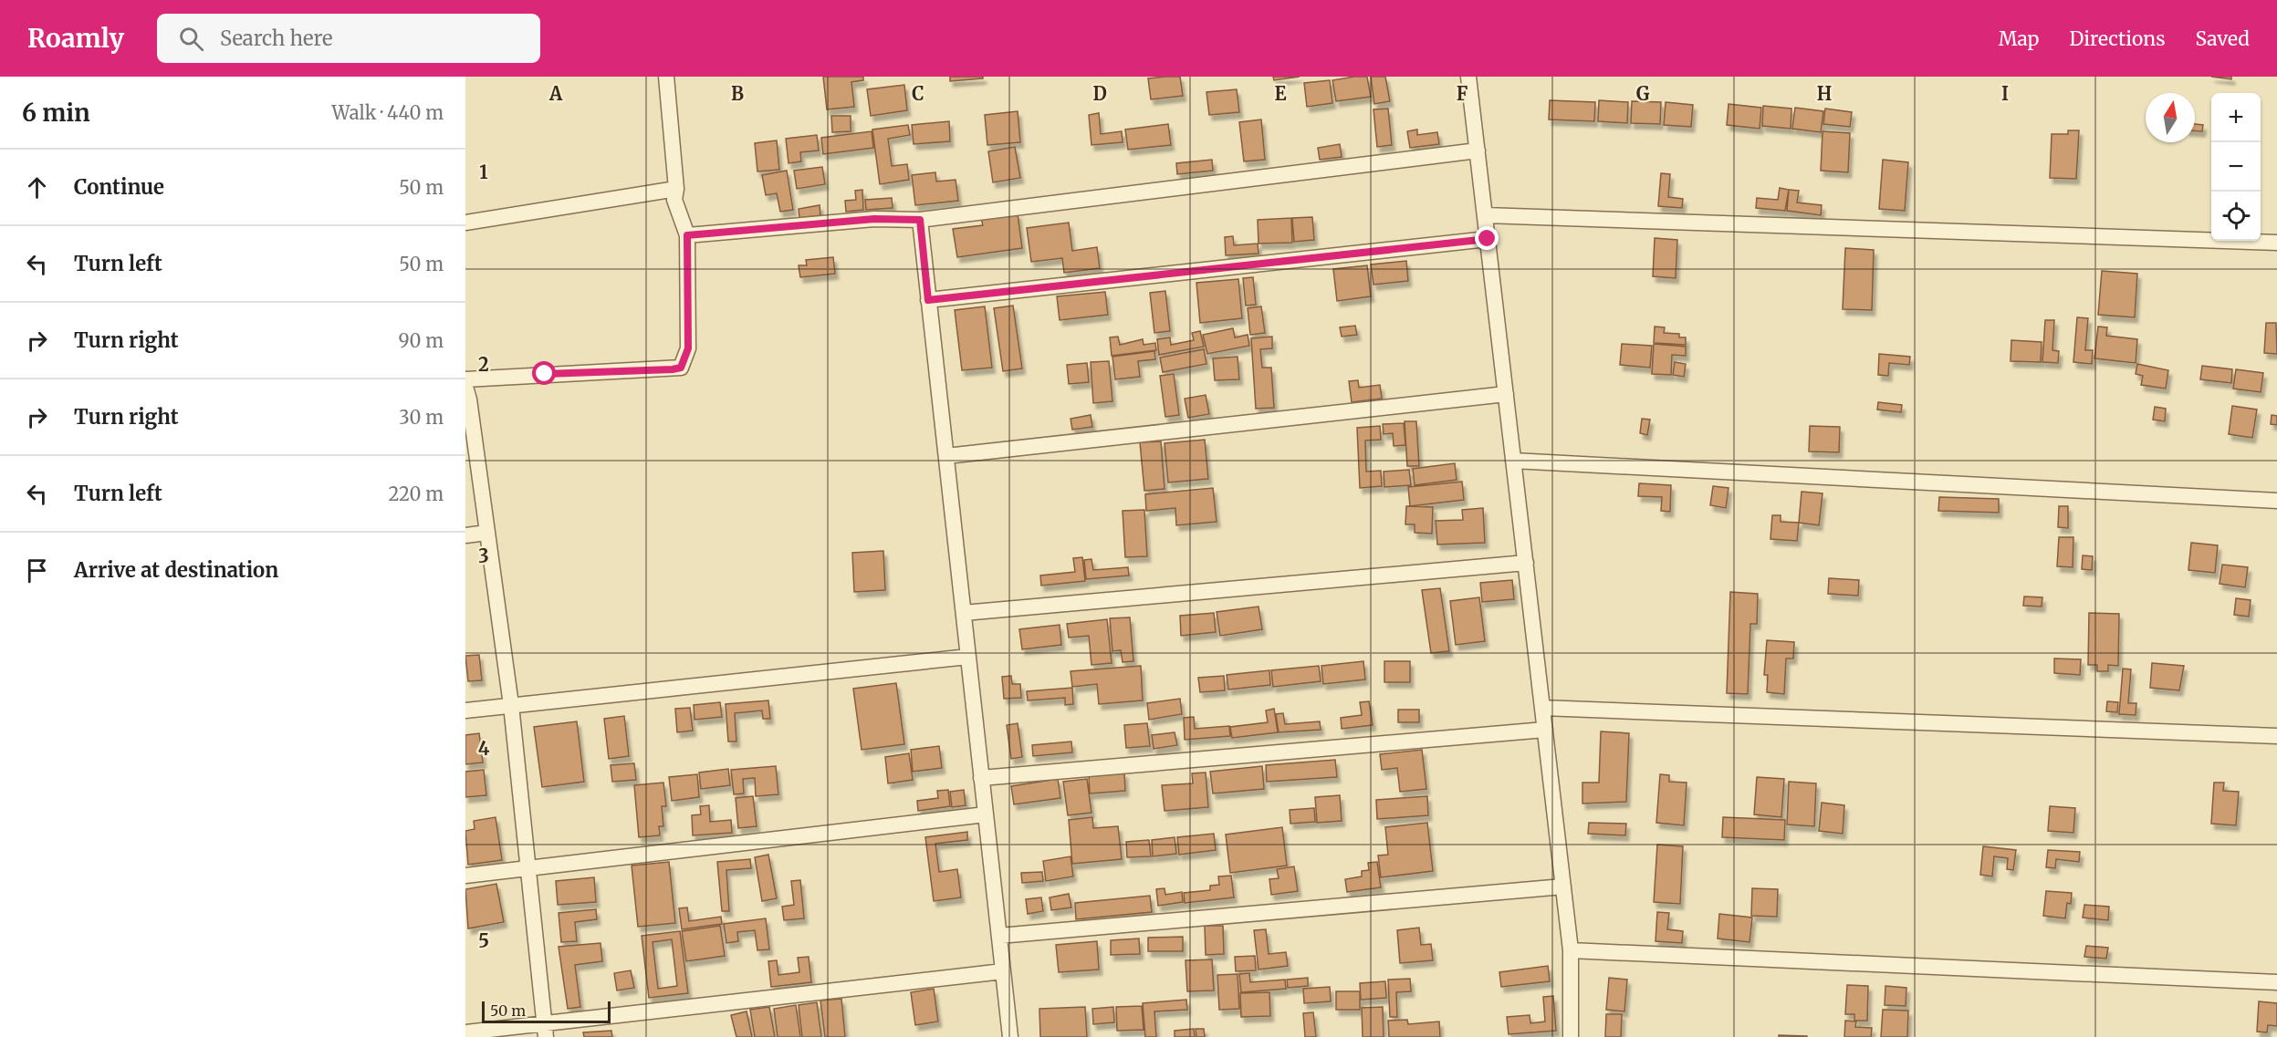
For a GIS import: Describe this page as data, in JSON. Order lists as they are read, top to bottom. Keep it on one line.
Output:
{"scale_bar":"50 m","north":"top","page":{"header":"Roamly","search":"Search here","nav":["Map","Directions","Saved"],"heading":["6 min","Walk · 440 m"],"map_buttons":["+","−"],"list":[["Continue","50 m"],["Turn left","50 m"],["Turn right","90 m"],["Turn right","30 m"],["Turn left","220 m"],"Arrive at destination"],"scale":"50 m"},"grid":{"columns":["A","B","C","D","E","F","G","H","I"],"rows":["1","2","3","4","5"]}}
